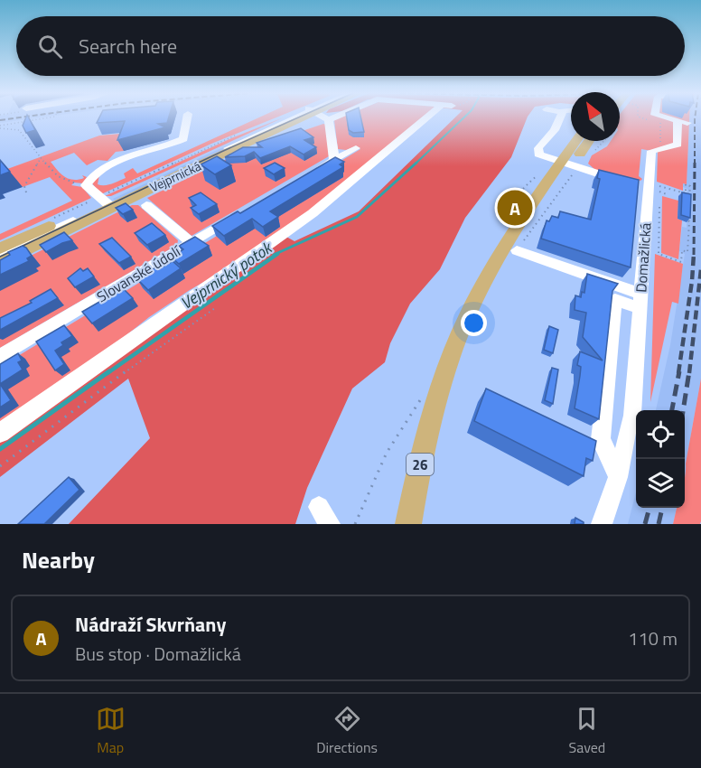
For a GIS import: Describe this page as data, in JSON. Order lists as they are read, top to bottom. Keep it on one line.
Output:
{"streets":{"main road":["Vejprnická","26"],"street":["Domažlická","Slovanské údolí"]},"water":["Vejprnický potok"],"north":"top left","page":{"search":"Search here","pins":"A","heading":"Nearby","list":[{"mark":"A","name":"Nádraží Skvrňany","note":"Bus stop · Domažlická","value":"110 m"}],"nav":["Map","Directions","Saved"]}}
